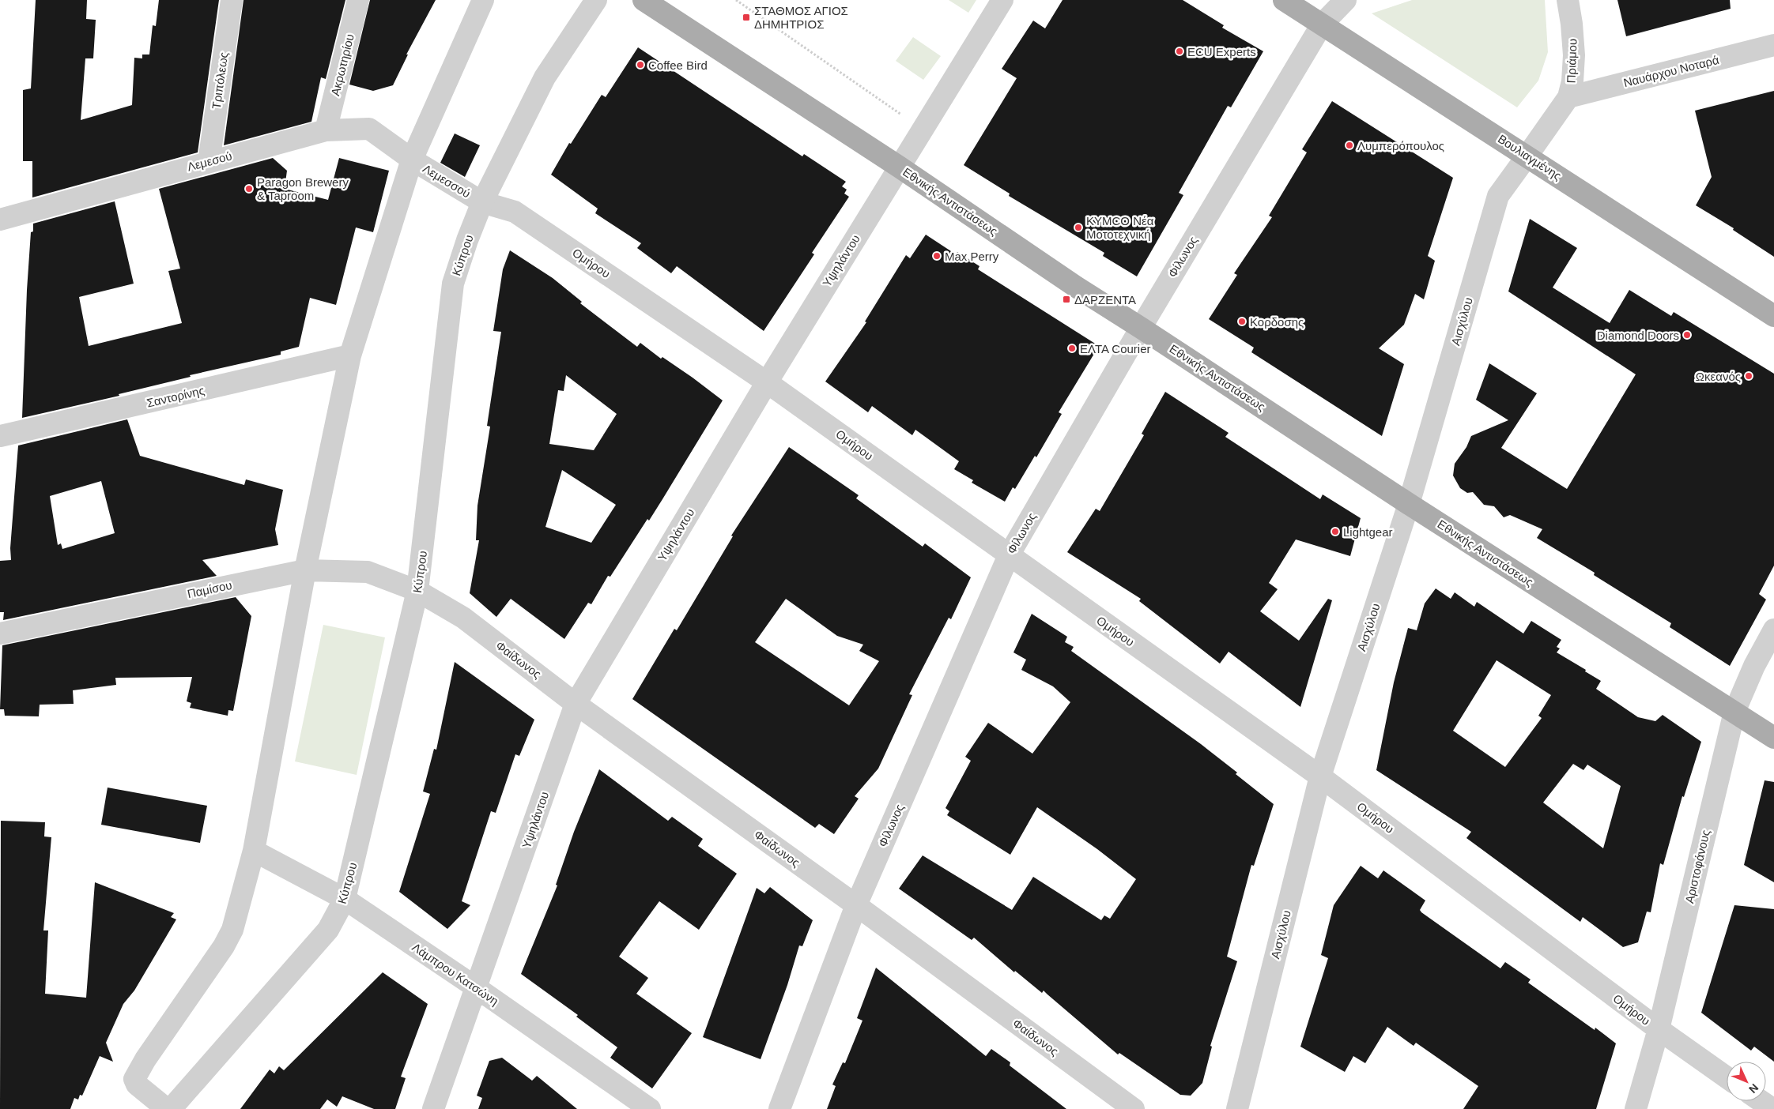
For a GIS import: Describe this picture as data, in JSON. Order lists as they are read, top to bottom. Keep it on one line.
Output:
{"streets":{"main road":["Βουλιαγμένης","Εθνικής Αντιστάσεως"],"street":["Πριάμου","Ακρωτηρίου","Ναυάρχου Νοταρά","Τριπόλεως","Λεμεσού","Λεμεσσού","Κύπρου","Φίλωνος","Υψηλάντου","Ομήρου","Αισχύλου","Σαντορίνης","Παμίσου","Φαίδωνος","Αριστοφάνους","Λάμπρου Κατσώνη"]},"crossings":[["Πριάμου","Ναυάρχου Νοταρά"],["Πριάμου","Βουλιαγμένης"],["Πριάμου","Αισχύλου"],["Ακρωτηρίου","Λεμεσού"],["Τριπόλεως","Λεμεσού"],["Βουλιαγμένης","Φίλωνος"],["Βουλιαγμένης","Αισχύλου"],["Λεμεσού","Λεμεσσού"],["Λεμεσσού","Κύπρου"],["Λεμεσσού","Ομήρου"],["Εθνικής Αντιστάσεως","Φίλωνος"],["Εθνικής Αντιστάσεως","Υψηλάντου"],["Εθνικής Αντιστάσεως","Αισχύλου"],["Εθνικής Αντιστάσεως","Αριστοφάνους"],["Κύπρου","Ομήρου"],["Κύπρου","Παμίσου"],["Κύπρου","Φαίδωνος"],["Κύπρου","Λάμπρου Κατσώνη"],["Φίλωνος","Ομήρου"],["Φίλωνος","Φαίδωνος"],["Υψηλάντου","Ομήρου"],["Υψηλάντου","Φαίδωνος"],["Υψηλάντου","Λάμπρου Κατσώνη"],["Ομήρου","Αισχύλου"],["Ομήρου","Αριστοφάνους"],["Παμίσου","Φαίδωνος"]],"places":{"transit":["ΣΤΑΘΜΟΣ ΑΓΙΟΣ ΔΗΜΗΤΡΙΟΣ","ΔΑΡΖΕΝΤΑ"],"other":["ECU Experts","Coffee Bird","Λυμπερόπουλος","Paragon Brewery & Taproom","KYMCO Νέα Μοτοτεχνική","Max Perry","Κορδοσης","Diamond Doors","ΕΛΤΑ Courier","Ωκεανός","Lightgear"]},"north":"bottom right"}
